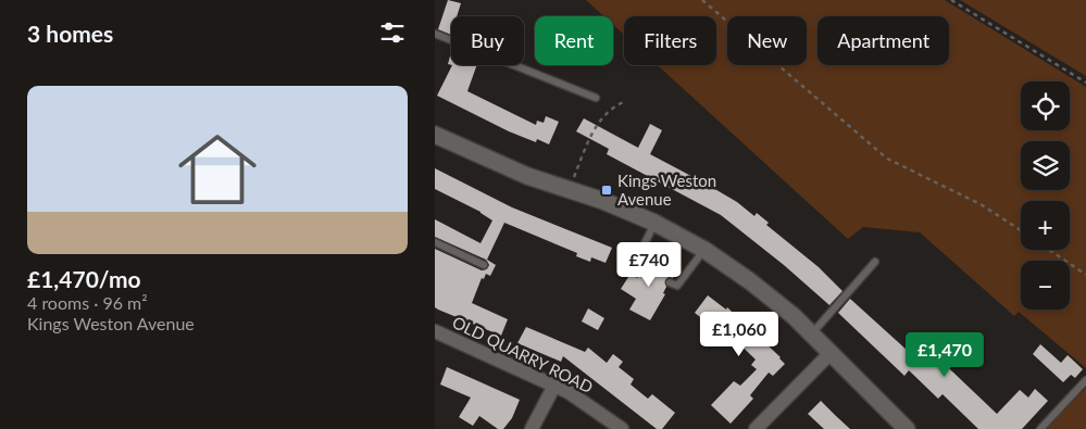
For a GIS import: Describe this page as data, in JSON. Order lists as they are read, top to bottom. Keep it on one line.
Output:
{"streets":{"street":["OLD QUARRY ROAD"]},"places":{"transit":["Kings Weston Avenue"]},"page":{"heading":"3 homes","chip":["Buy","Rent","Filters","New","Apartment"],"list":[{"name":"£1,470/mo","note":"4 rooms · 96 m² · Kings Weston Avenue"}],"map_buttons":["+","−"],"price":["£740","£1,060","£1,470"]}}
